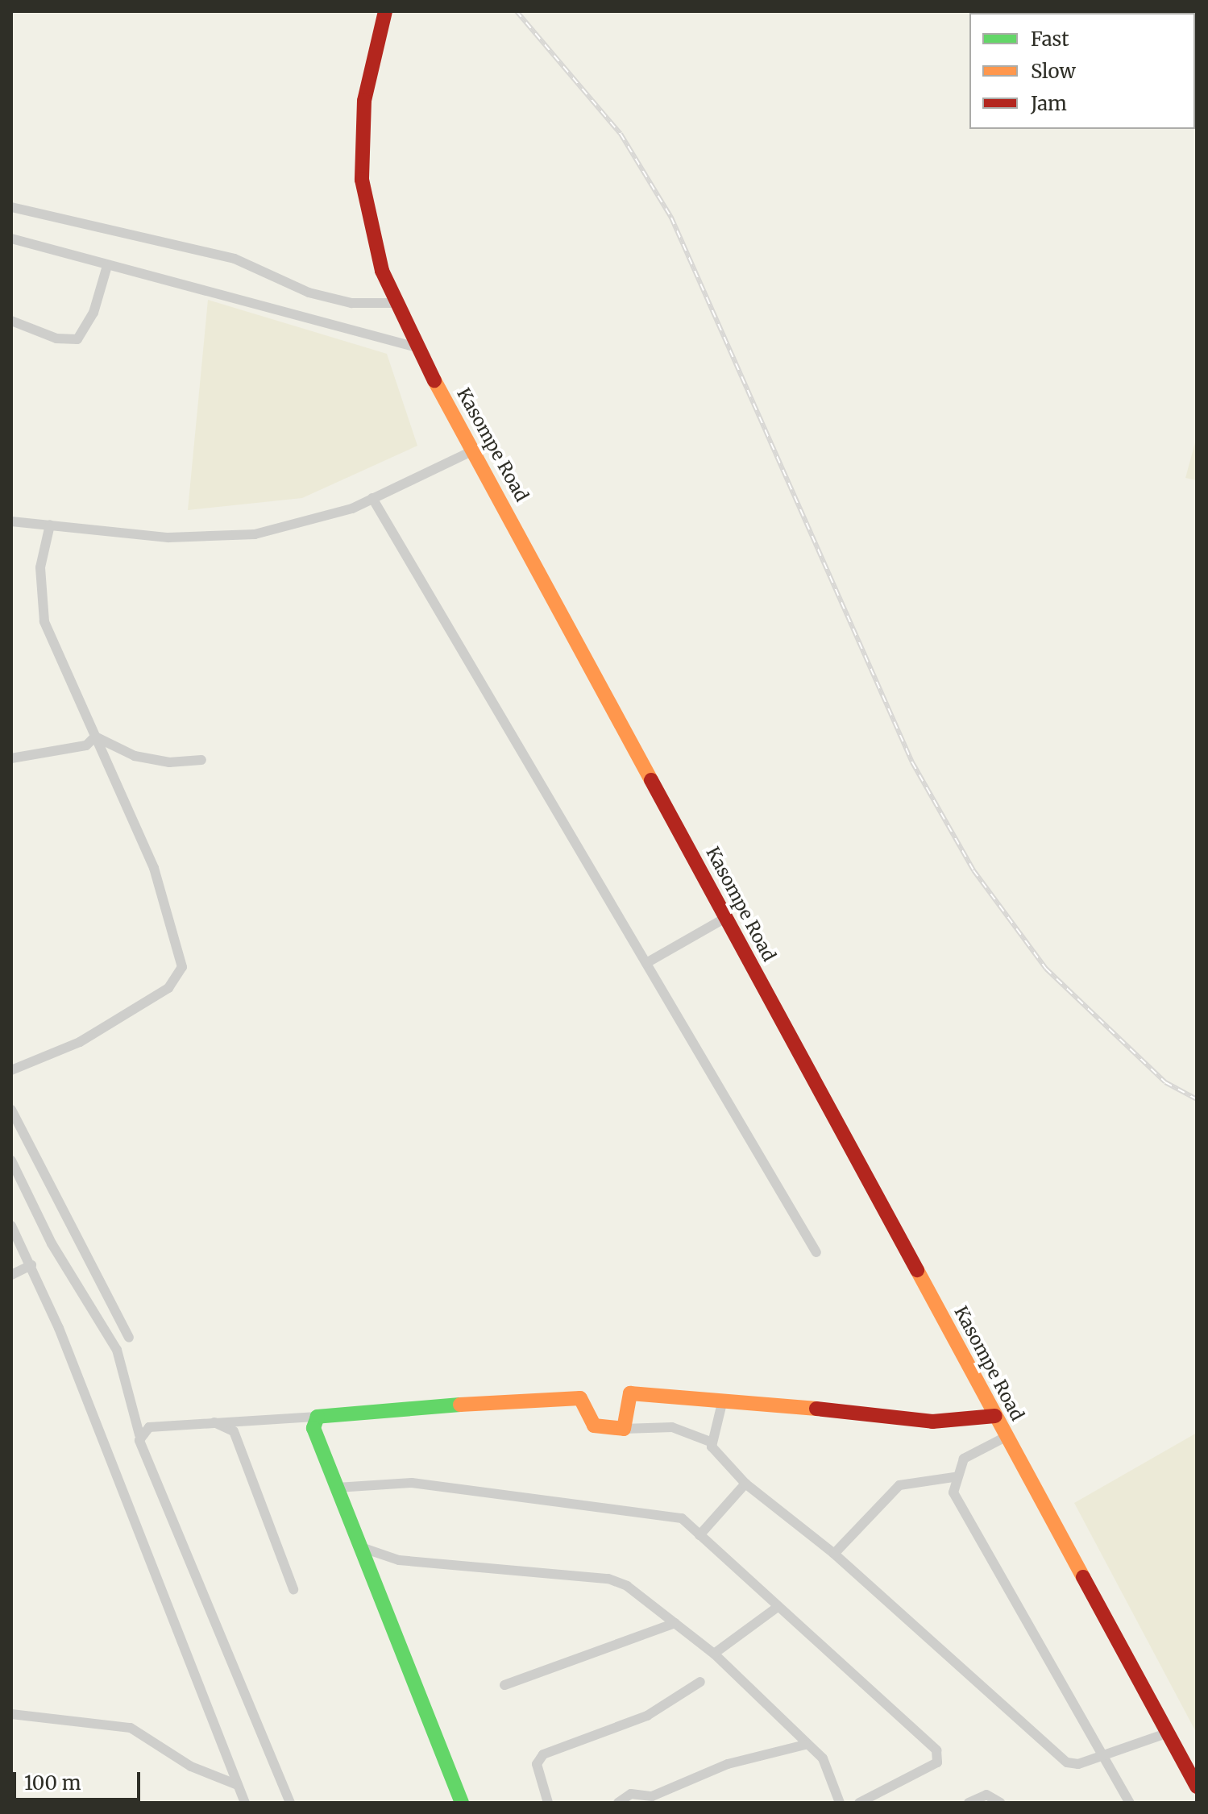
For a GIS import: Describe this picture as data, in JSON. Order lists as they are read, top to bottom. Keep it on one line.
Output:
{"streets":{"main road":["Kasompe Road"]},"legend":["Fast","Slow","Jam"],"scale_bar":"100 m"}
